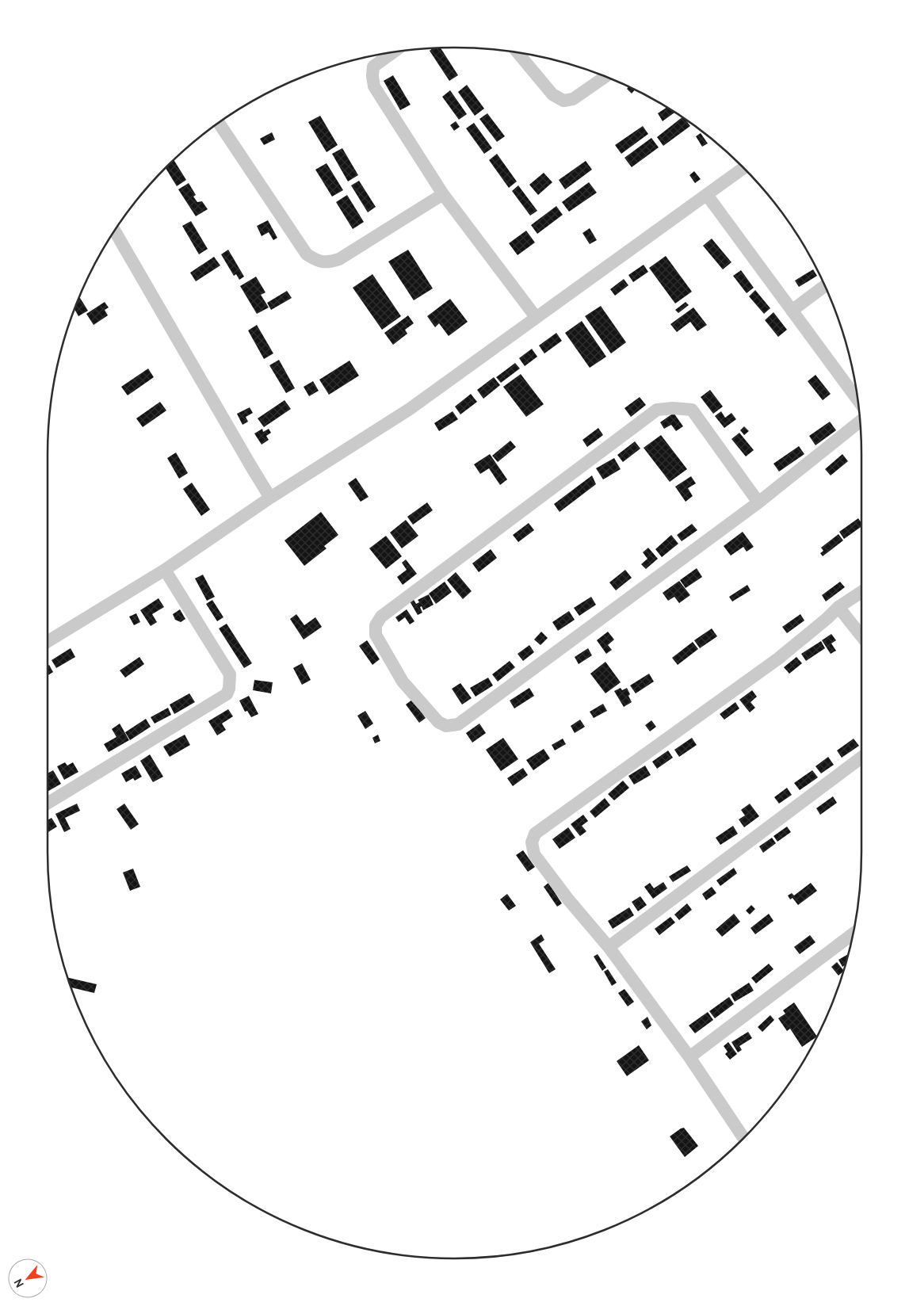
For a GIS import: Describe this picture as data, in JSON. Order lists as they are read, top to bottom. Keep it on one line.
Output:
{"north":"bottom left"}
